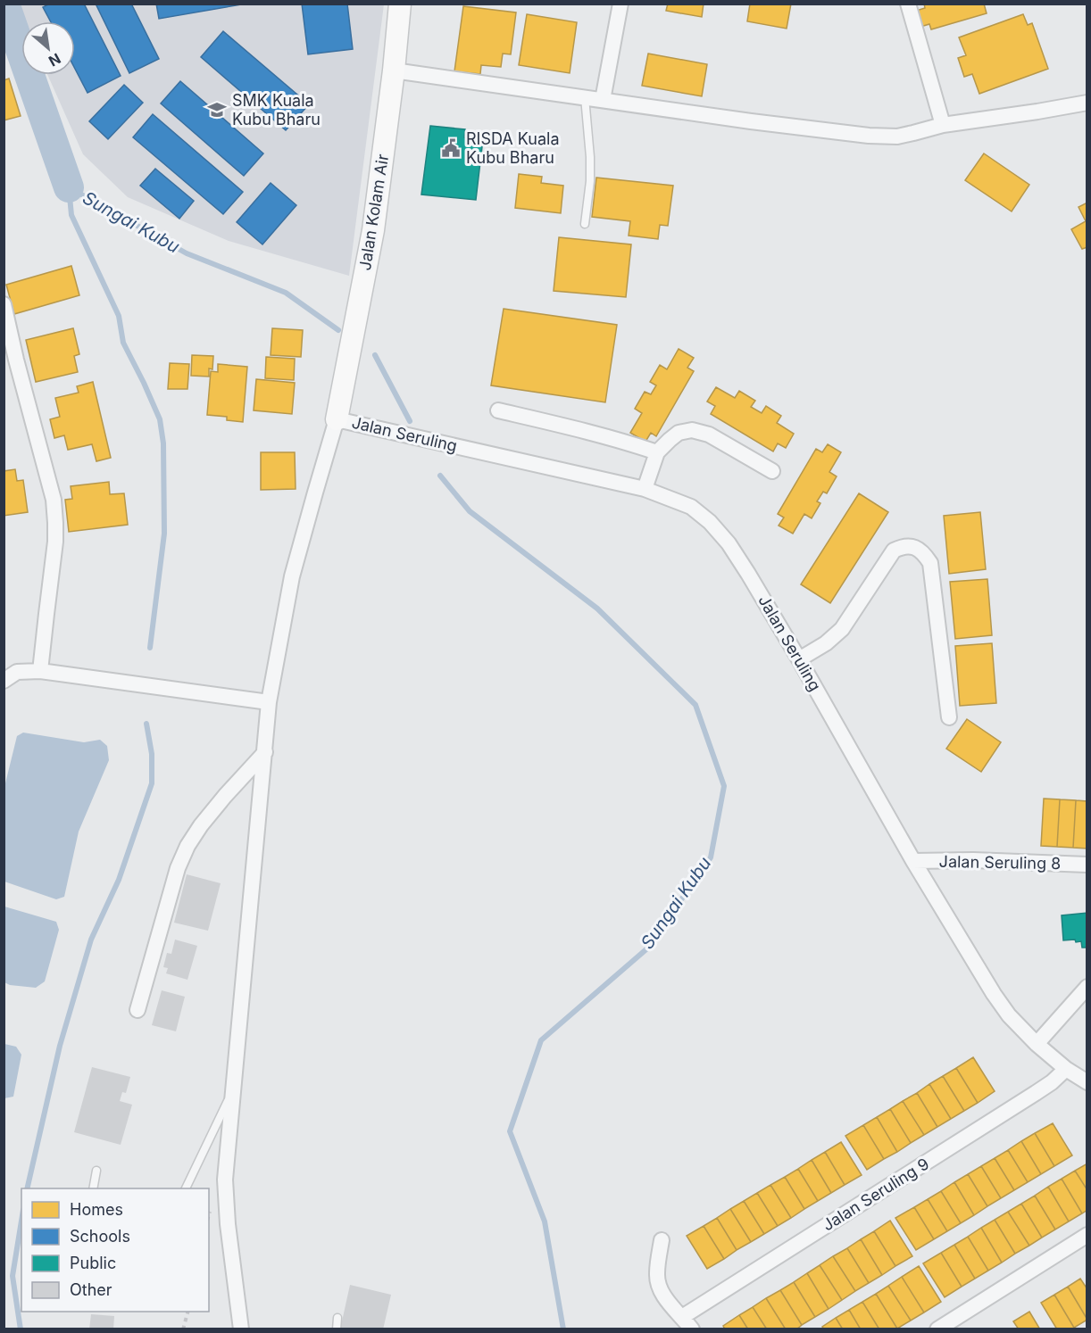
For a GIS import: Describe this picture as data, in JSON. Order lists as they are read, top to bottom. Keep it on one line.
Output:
{"streets":{"street":["Jalan Kolam Air","Jalan Seruling","Jalan Seruling 8","Jalan Seruling 9"]},"crossings":[["Jalan Kolam Air","Jalan Seruling"],["Jalan Seruling","Jalan Seruling 8"],["Jalan Seruling","Jalan Seruling 9"]],"water":["Sungai Kubu"],"places":{"school or university":["SMK Kuala Kubu Bharu"],"public building":["RISDA Kuala Kubu Bharu"]},"legend":["Homes","Schools","Public","Other"],"north":"bottom right"}
